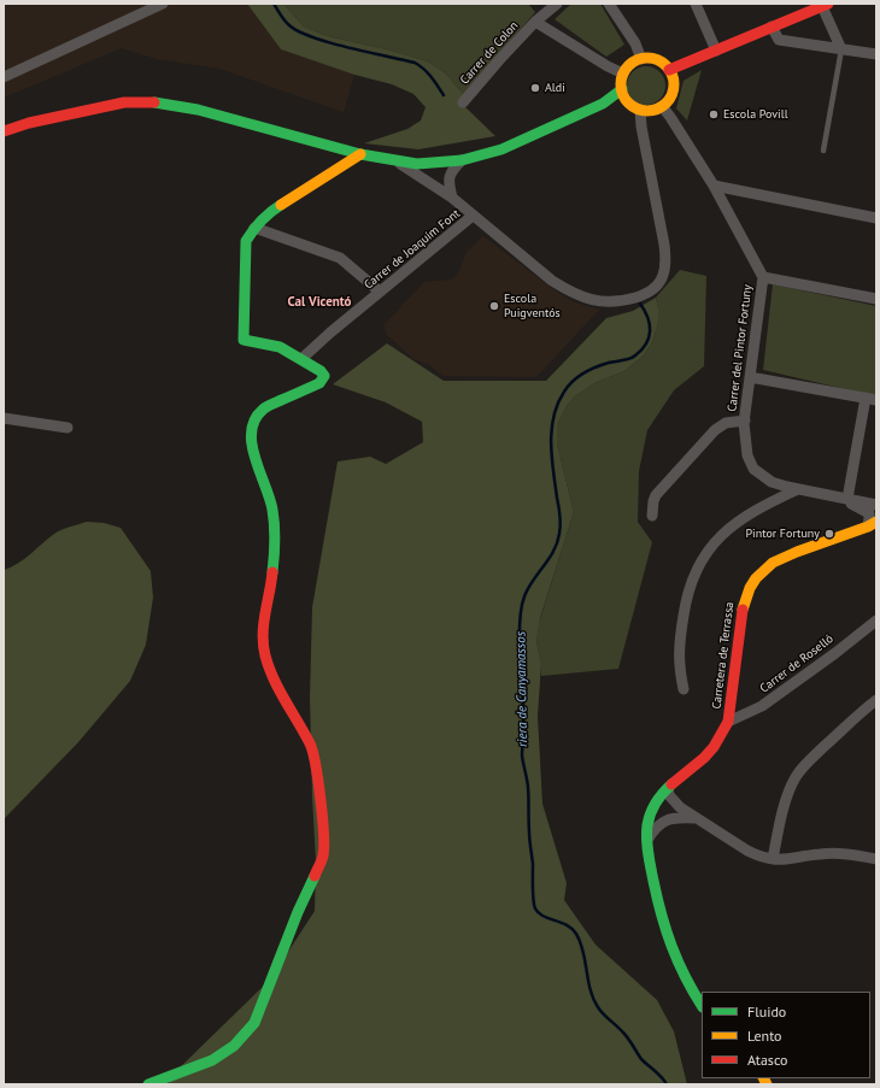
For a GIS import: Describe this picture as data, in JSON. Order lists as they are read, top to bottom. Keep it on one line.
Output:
{"streets":{"street":["Carrer de Colon","Carrer de Joaquim Font","Carrer del Pintor Fortuny","Carretera de Terrassa","Carrer de Roselló"]},"crossings":[["Carrer del Pintor Fortuny","Carretera de Terrassa"],["Carretera de Terrassa","Carrer de Roselló"]],"districts":["Cal Vicentó"],"water":["riera de Canyamassos"],"places":["Aldi","Escola Povill","Escola Puigventós","Pintor Fortuny"],"legend":["Fluido","Lento","Atasco"]}
